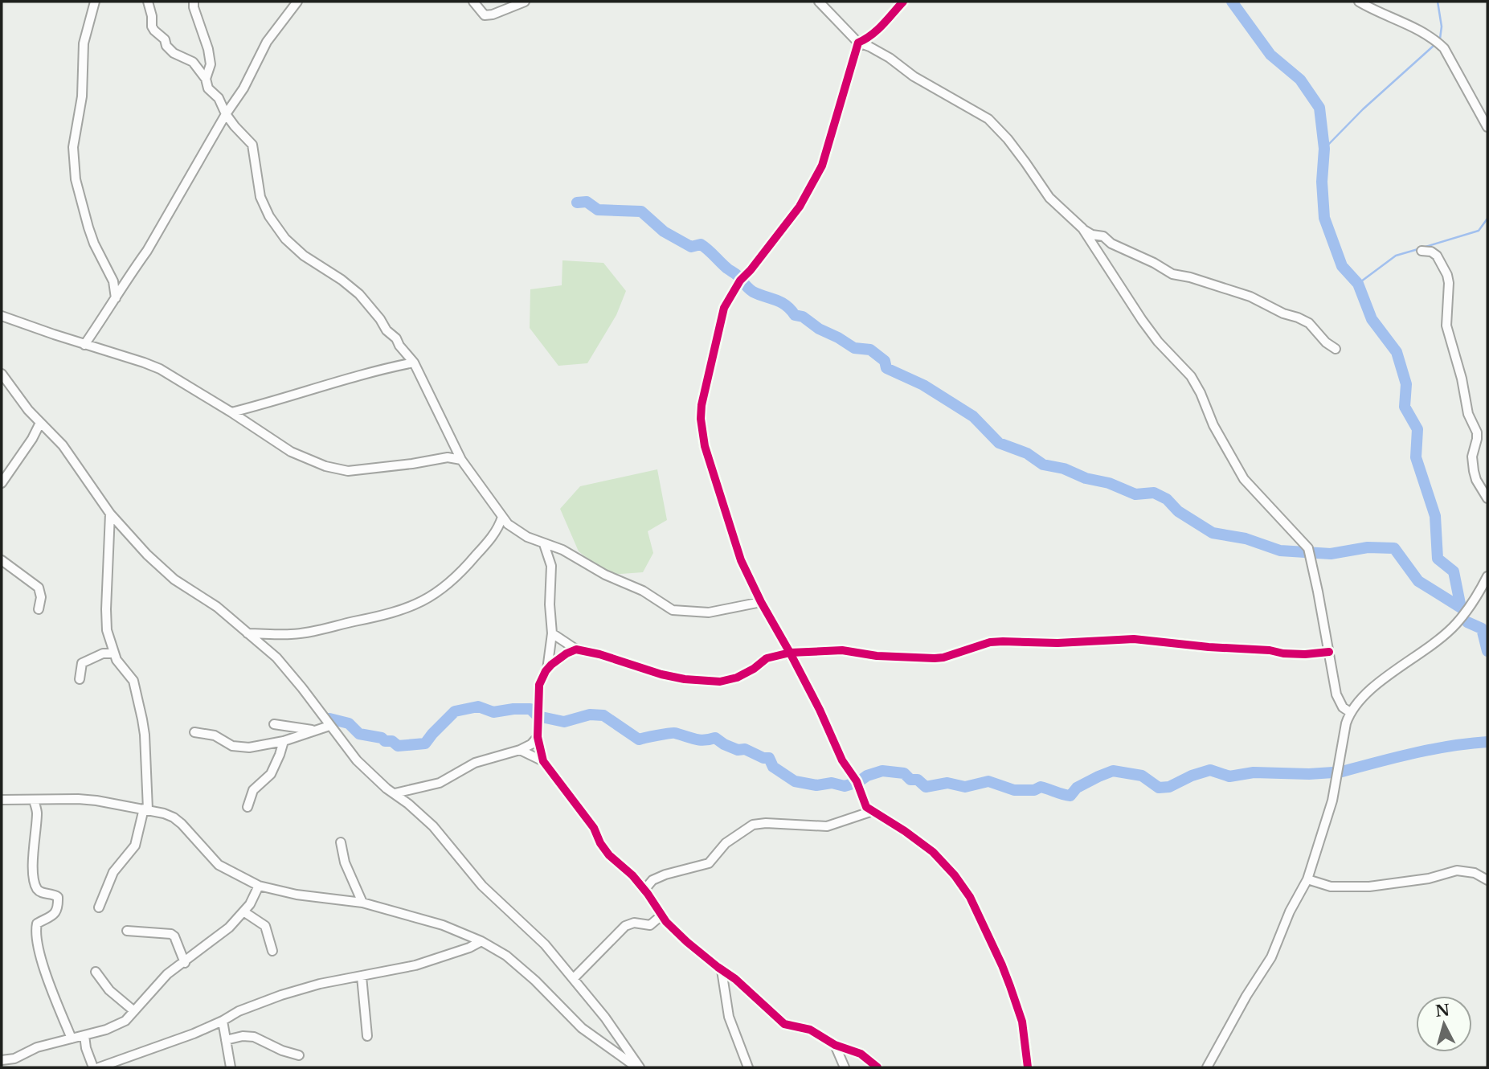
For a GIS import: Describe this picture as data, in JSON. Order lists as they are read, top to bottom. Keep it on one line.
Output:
{"north":"top"}
